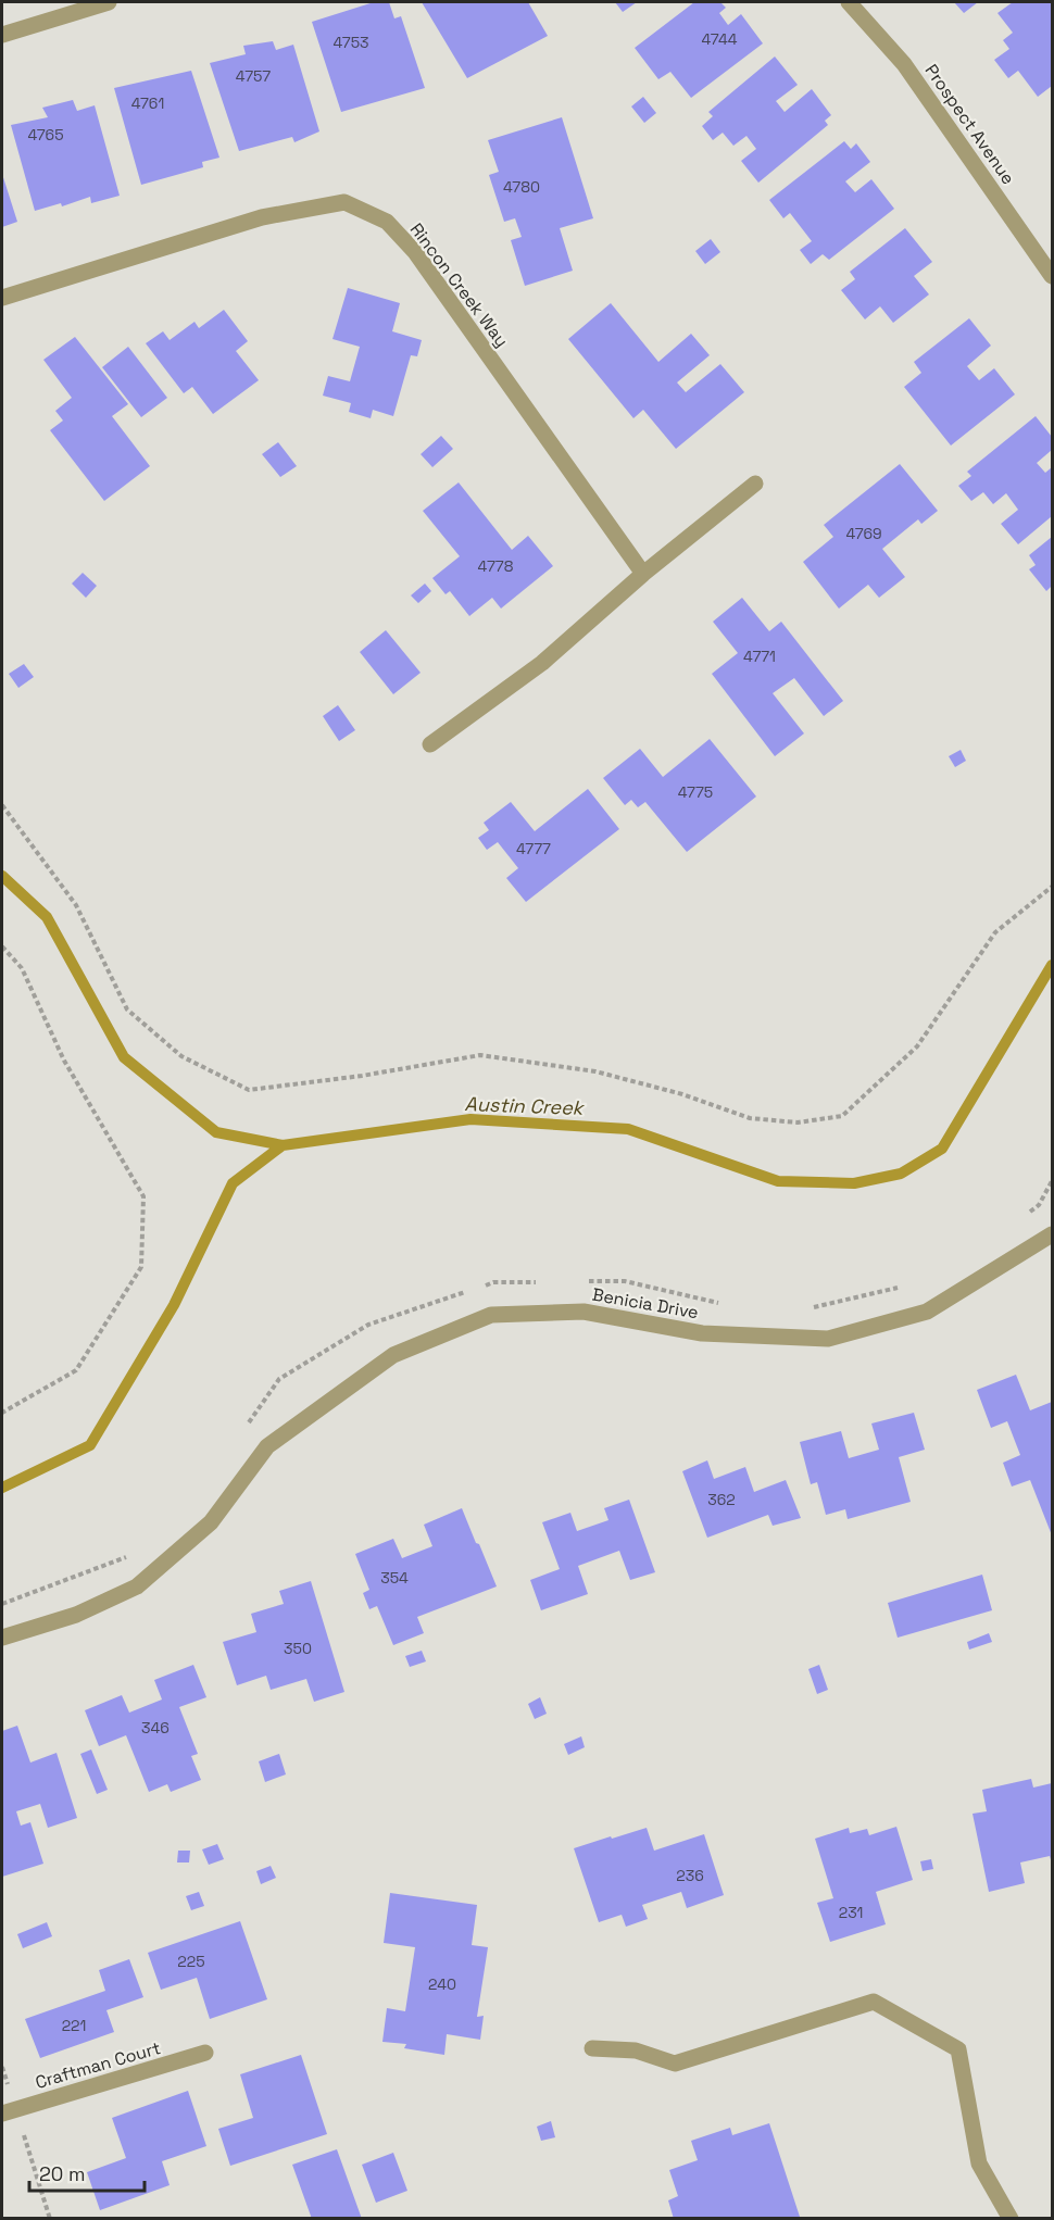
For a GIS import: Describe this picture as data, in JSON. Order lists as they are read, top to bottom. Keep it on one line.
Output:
{"streets":{"street":["Prospect Avenue","Rincon Creek Way","Benicia Drive","Craftman Court"]},"water":["Austin Creek"],"house_numbers":["4744","4753","4757","4761","4765","4780","4769","4778","4771","4775","4777","362","354","350","346","236","231","225","240","221"],"scale_bar":"20 m"}
